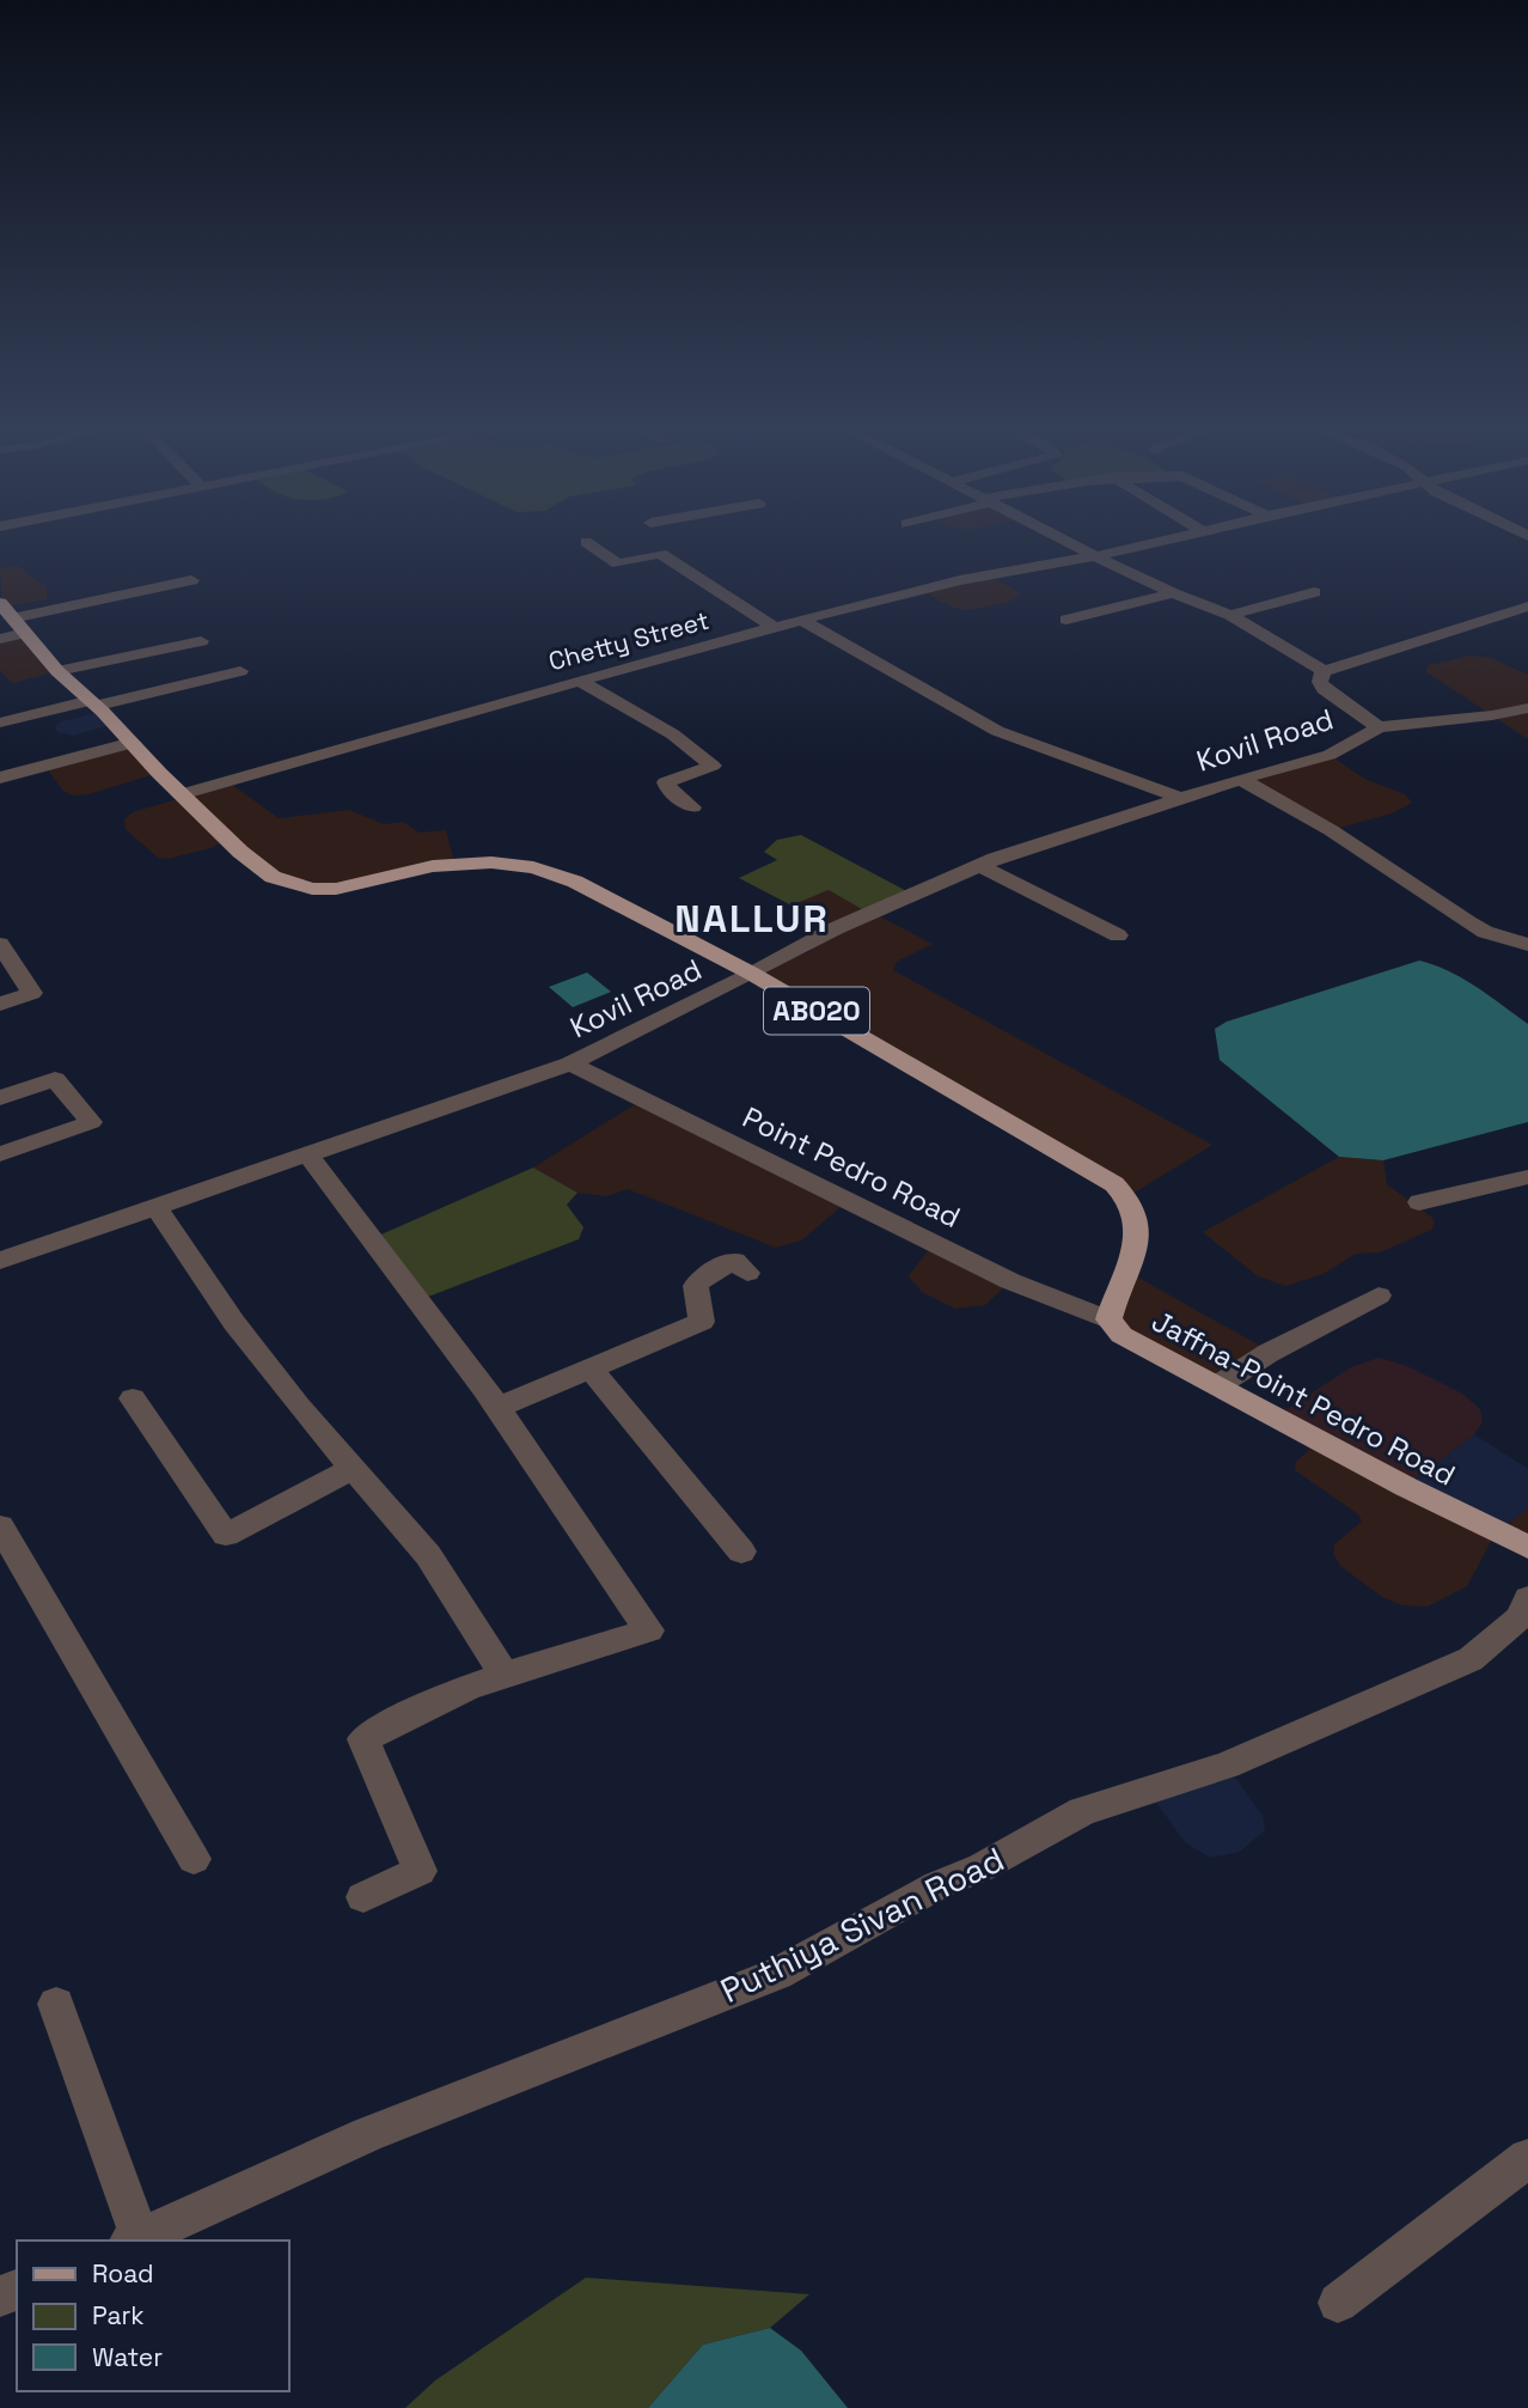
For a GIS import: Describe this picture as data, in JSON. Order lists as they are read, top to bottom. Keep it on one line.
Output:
{"streets":{"main road":["AB020","Jaffna-Point Pedro Road"],"street":["Chetty Street","Kovil Road","Point Pedro Road","Puthiya Sivan Road"]},"crossings":[["Chetty Street","Jaffna-Point Pedro Road"],["Kovil Road","Point Pedro Road"],["Kovil Road","Jaffna-Point Pedro Road"],["Point Pedro Road","Jaffna-Point Pedro Road"]],"districts":["NALLUR"],"legend":["Road","Park","Water"]}
